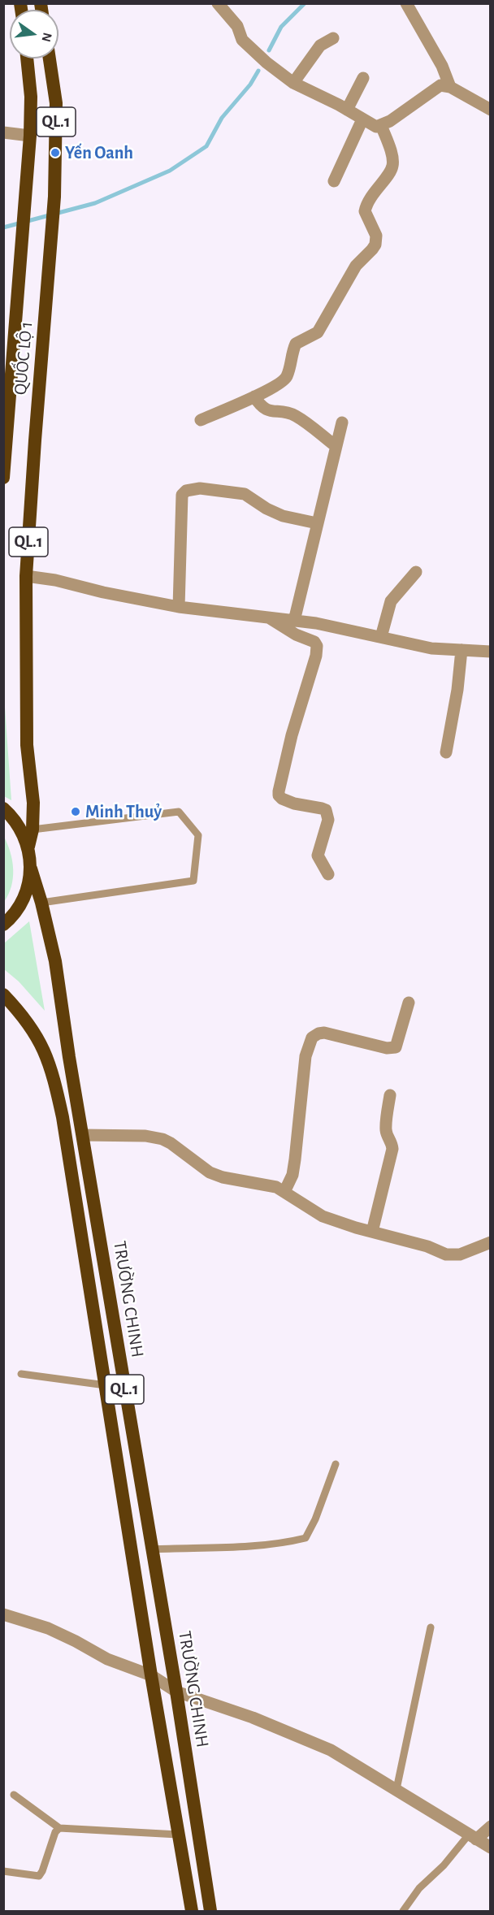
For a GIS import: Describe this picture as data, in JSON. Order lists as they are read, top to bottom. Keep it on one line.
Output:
{"streets":{"highway":["QL.1","QUỐC LỘ 1","TRƯỜNG CHINH"]},"crossings":[["QL.1","QUỐC LỘ 1"],["QL.1","TRƯỜNG CHINH"]],"places":["Yến Oanh","Minh Thuỷ"],"north":"right"}
